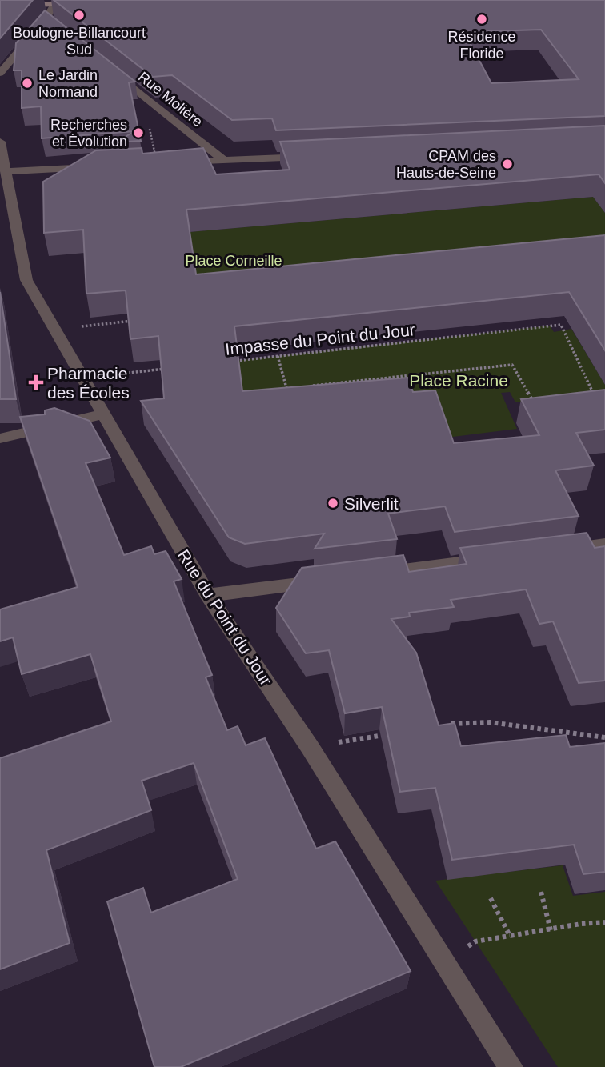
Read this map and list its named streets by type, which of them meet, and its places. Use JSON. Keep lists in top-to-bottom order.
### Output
{
  "streets": {
    "street": ["Rue Molière", "Rue du Point du Jour"],
    "path": ["Impasse du Point du Jour"]
  },
  "parks": ["Place Corneille", "Place Racine"],
  "places": {
    "other": [
      "Boulogne-Billancourt Sud",
      "Résidence Floride",
      "Le Jardin Normand",
      "Recherches et Évolution",
      "CPAM des Hauts-de-Seine",
      "Silverlit"
    ],
    "health": ["Pharmacie des Écoles"]
  }
}
